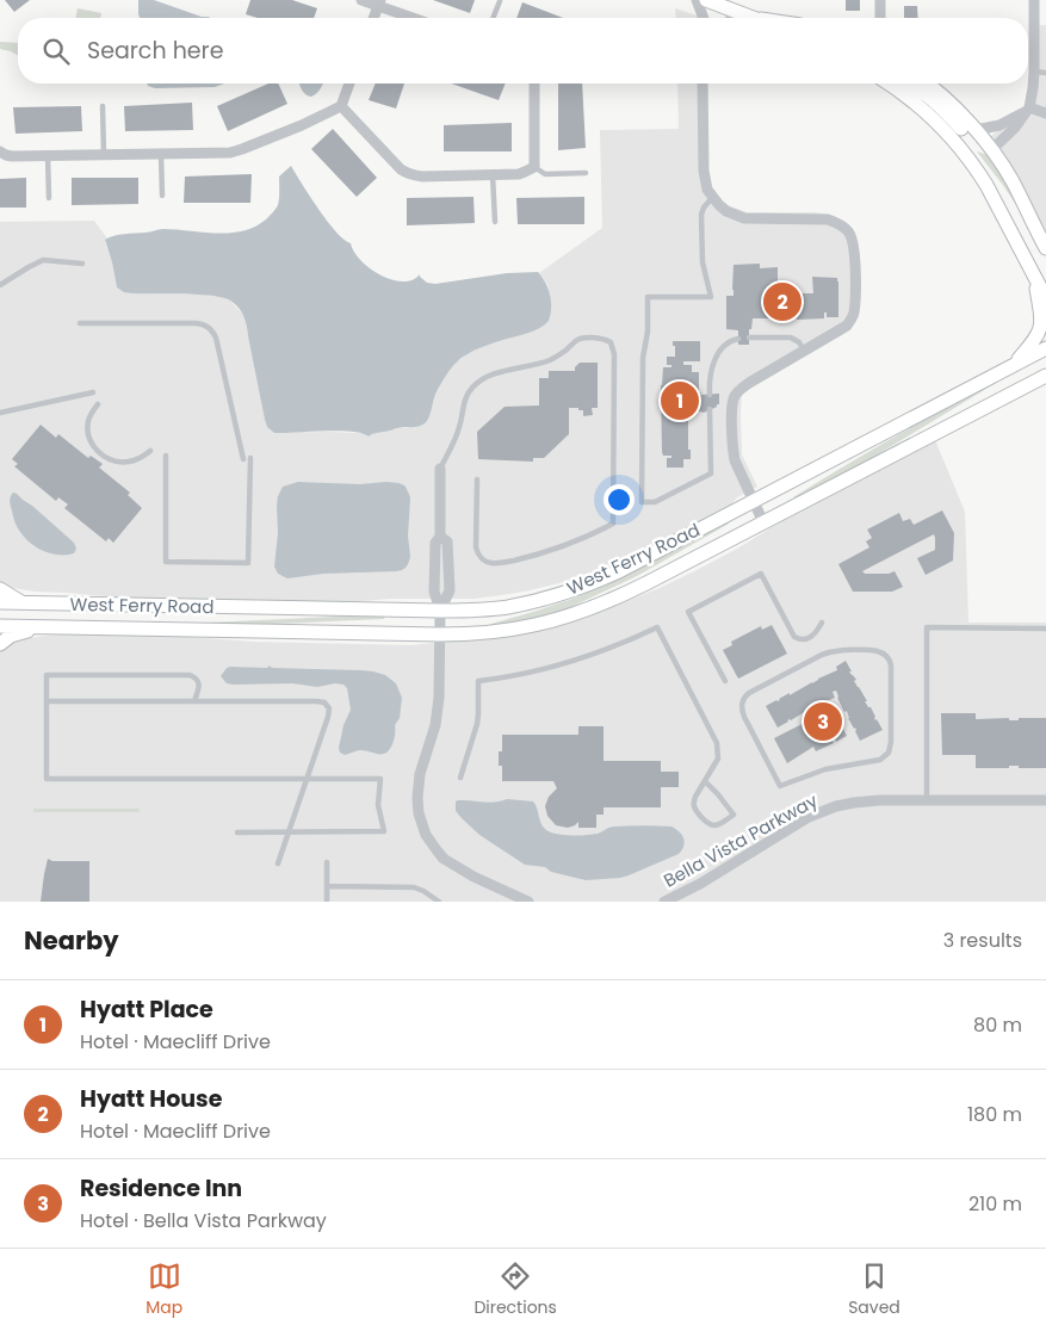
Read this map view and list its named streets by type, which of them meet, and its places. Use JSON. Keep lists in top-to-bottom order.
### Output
{
  "streets": {
    "main road": ["West Ferry Road"],
    "street": ["Bella Vista Parkway"]
  },
  "page": {
    "search": "Search here",
    "pins": ["2", "1", "3"],
    "heading": ["Nearby", "3 results"],
    "list": [
      {
        "mark": "1",
        "name": "Hyatt Place",
        "note": "Hotel · Maecliff Drive",
        "value": "80 m"
      },
      {
        "mark": "2",
        "name": "Hyatt House",
        "note": "Hotel · Maecliff Drive",
        "value": "180 m"
      },
      {
        "mark": "3",
        "name": "Residence Inn",
        "note": "Hotel · Bella Vista Parkway",
        "value": "210 m"
      }
    ],
    "nav": ["Map", "Directions", "Saved"]
  }
}
